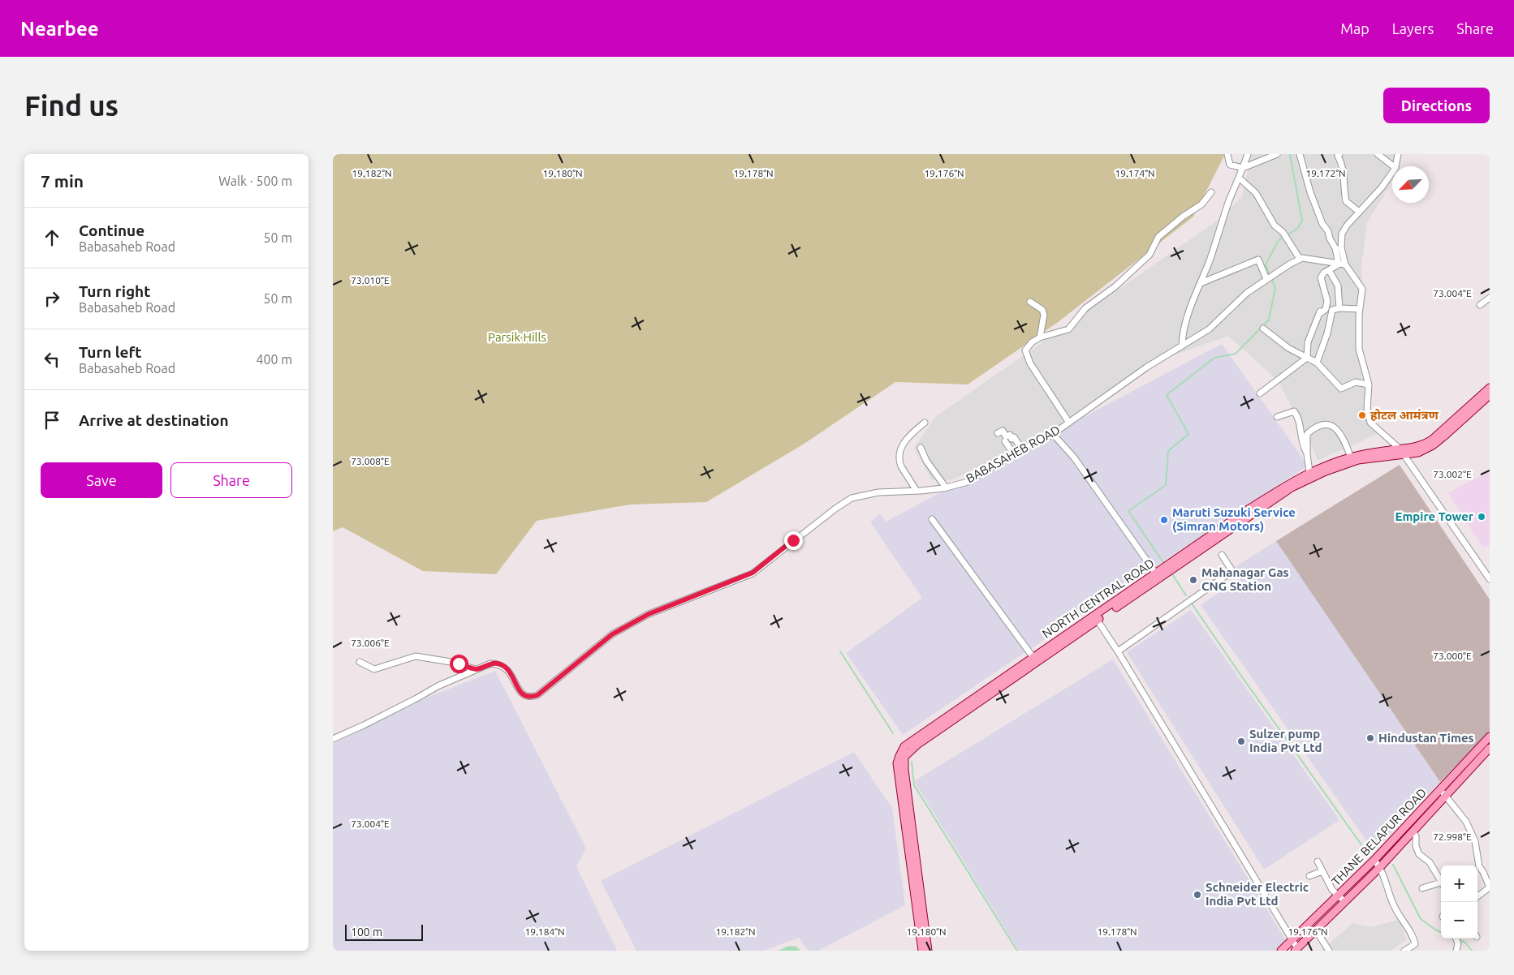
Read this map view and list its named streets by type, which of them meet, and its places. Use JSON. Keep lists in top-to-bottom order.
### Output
{
  "streets": {
    "main road": ["NORTH CENTRAL ROAD", "THANE BELAPUR ROAD"],
    "street": ["BABASAHEB ROAD"]
  },
  "parks": ["Parsik Hills"],
  "places": [
    "होटल आमंत्रण",
    "Empire Tower",
    "Maruti Suzuki Service (Simran Motors)",
    "Mahanagar Gas CNG Station",
    "Hindustan Times",
    "Sulzer pump India Pvt Ltd",
    "Schneider Electric India Pvt Ltd"
  ],
  "scale_bar": "100 m",
  "north": "bottom left",
  "page": {
    "header": "Nearbee",
    "nav": ["Map", "Layers", "Share"],
    "buttons": [
      "Directions",
      ["Save", "Share"]
    ],
    "title": "Find us",
    "heading": ["7 min", "Walk · 500 m"],
    "list": [
      ["Continue", "Babasaheb Road", "50 m"],
      ["Turn right", "Babasaheb Road", "50 m"],
      ["Turn left", "Babasaheb Road", "400 m"],
      "Arrive at destination"
    ],
    "map_buttons": ["+", "−"],
    "scale": "100 m"
  },
  "coordinates": [
    "19.172°N",
    "19.182°N",
    "19.180°N",
    "19.178°N",
    "19.176°N",
    "19.174°N",
    "73.010°E",
    "73.004°E",
    "73.008°E",
    "73.002°E",
    "73.006°E",
    "73.000°E",
    "72.998°E",
    "19.184°N"
  ]
}
